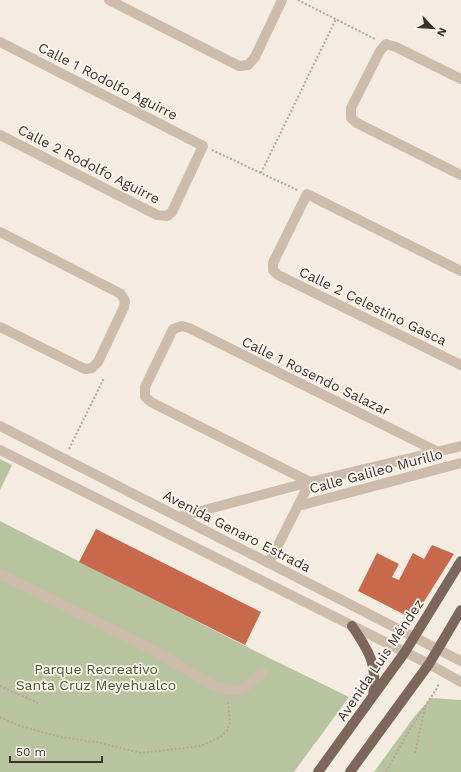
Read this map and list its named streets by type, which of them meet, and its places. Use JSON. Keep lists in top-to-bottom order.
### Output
{
  "streets": {
    "main road": ["Avenida Luis Méndez"],
    "street": [
      "Calle 1 Rodolfo Aguirre",
      "Calle 2 Rodolfo Aguirre",
      "Calle 2 Celestino Gasca",
      "Calle 1 Rosendo Salazar",
      "Calle Galileo Murillo",
      "Avenida Genaro Estrada"
    ]
  },
  "crossings": [
    ["Calle 1 Rodolfo Aguirre", "Calle 2 Rodolfo Aguirre"],
    ["Calle 1 Rosendo Salazar", "Calle Galileo Murillo"],
    ["Calle Galileo Murillo", "Avenida Genaro Estrada"],
    ["Avenida Genaro Estrada", "Avenida Luis Méndez"]
  ],
  "parks": ["Parque Recreativo Santa Cruz Meyehualco"],
  "scale_bar": "50 m",
  "north": "bottom right"
}
